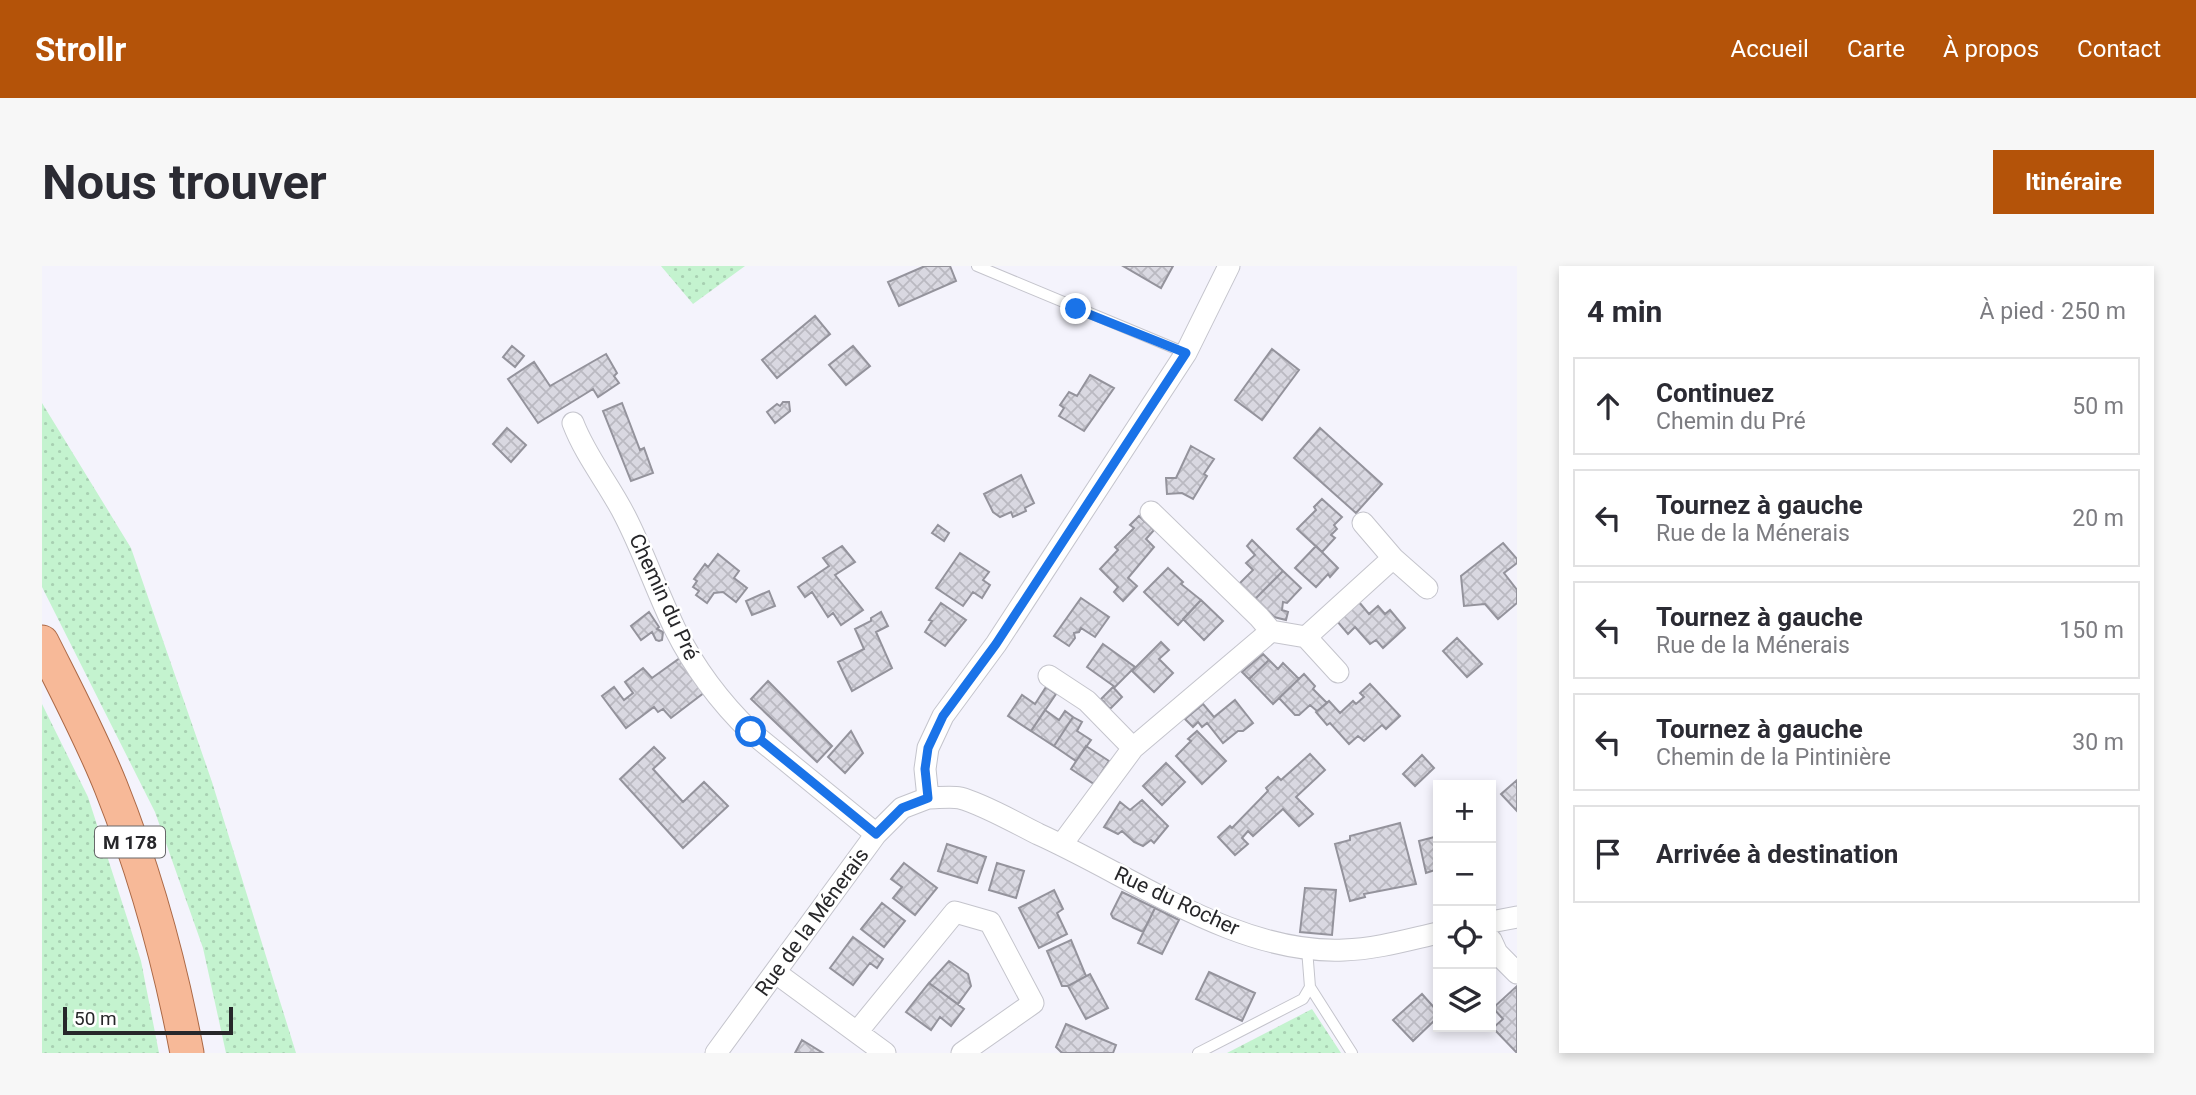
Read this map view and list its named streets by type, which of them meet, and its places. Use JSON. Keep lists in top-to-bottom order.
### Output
{
  "streets": {
    "main road": ["M 178"],
    "street": ["Chemin du Pré", "Rue du Rocher", "Rue de la Ménerais"]
  },
  "crossings": [
    ["Chemin du Pré", "Rue de la Ménerais"],
    ["Rue du Rocher", "Rue de la Ménerais"]
  ],
  "scale_bar": "50 m",
  "page": {
    "header": "Strollr",
    "nav": [
      "Accueil",
      "Carte",
      "À propos",
      "Contact"
    ],
    "buttons": "Itinéraire",
    "title": "Nous trouver",
    "heading": ["4 min", "À pied · 250 m"],
    "list": [
      ["Continuez", "Chemin du Pré", "50 m"],
      ["Tournez à gauche", "Rue de la Ménerais", "20 m"],
      ["Tournez à gauche", "Rue de la Ménerais", "150 m"],
      ["Tournez à gauche", "Chemin de la Pintinière", "30 m"],
      "Arrivée à destination"
    ],
    "map_buttons": ["+", "−"],
    "scale": "50 m"
  }
}
